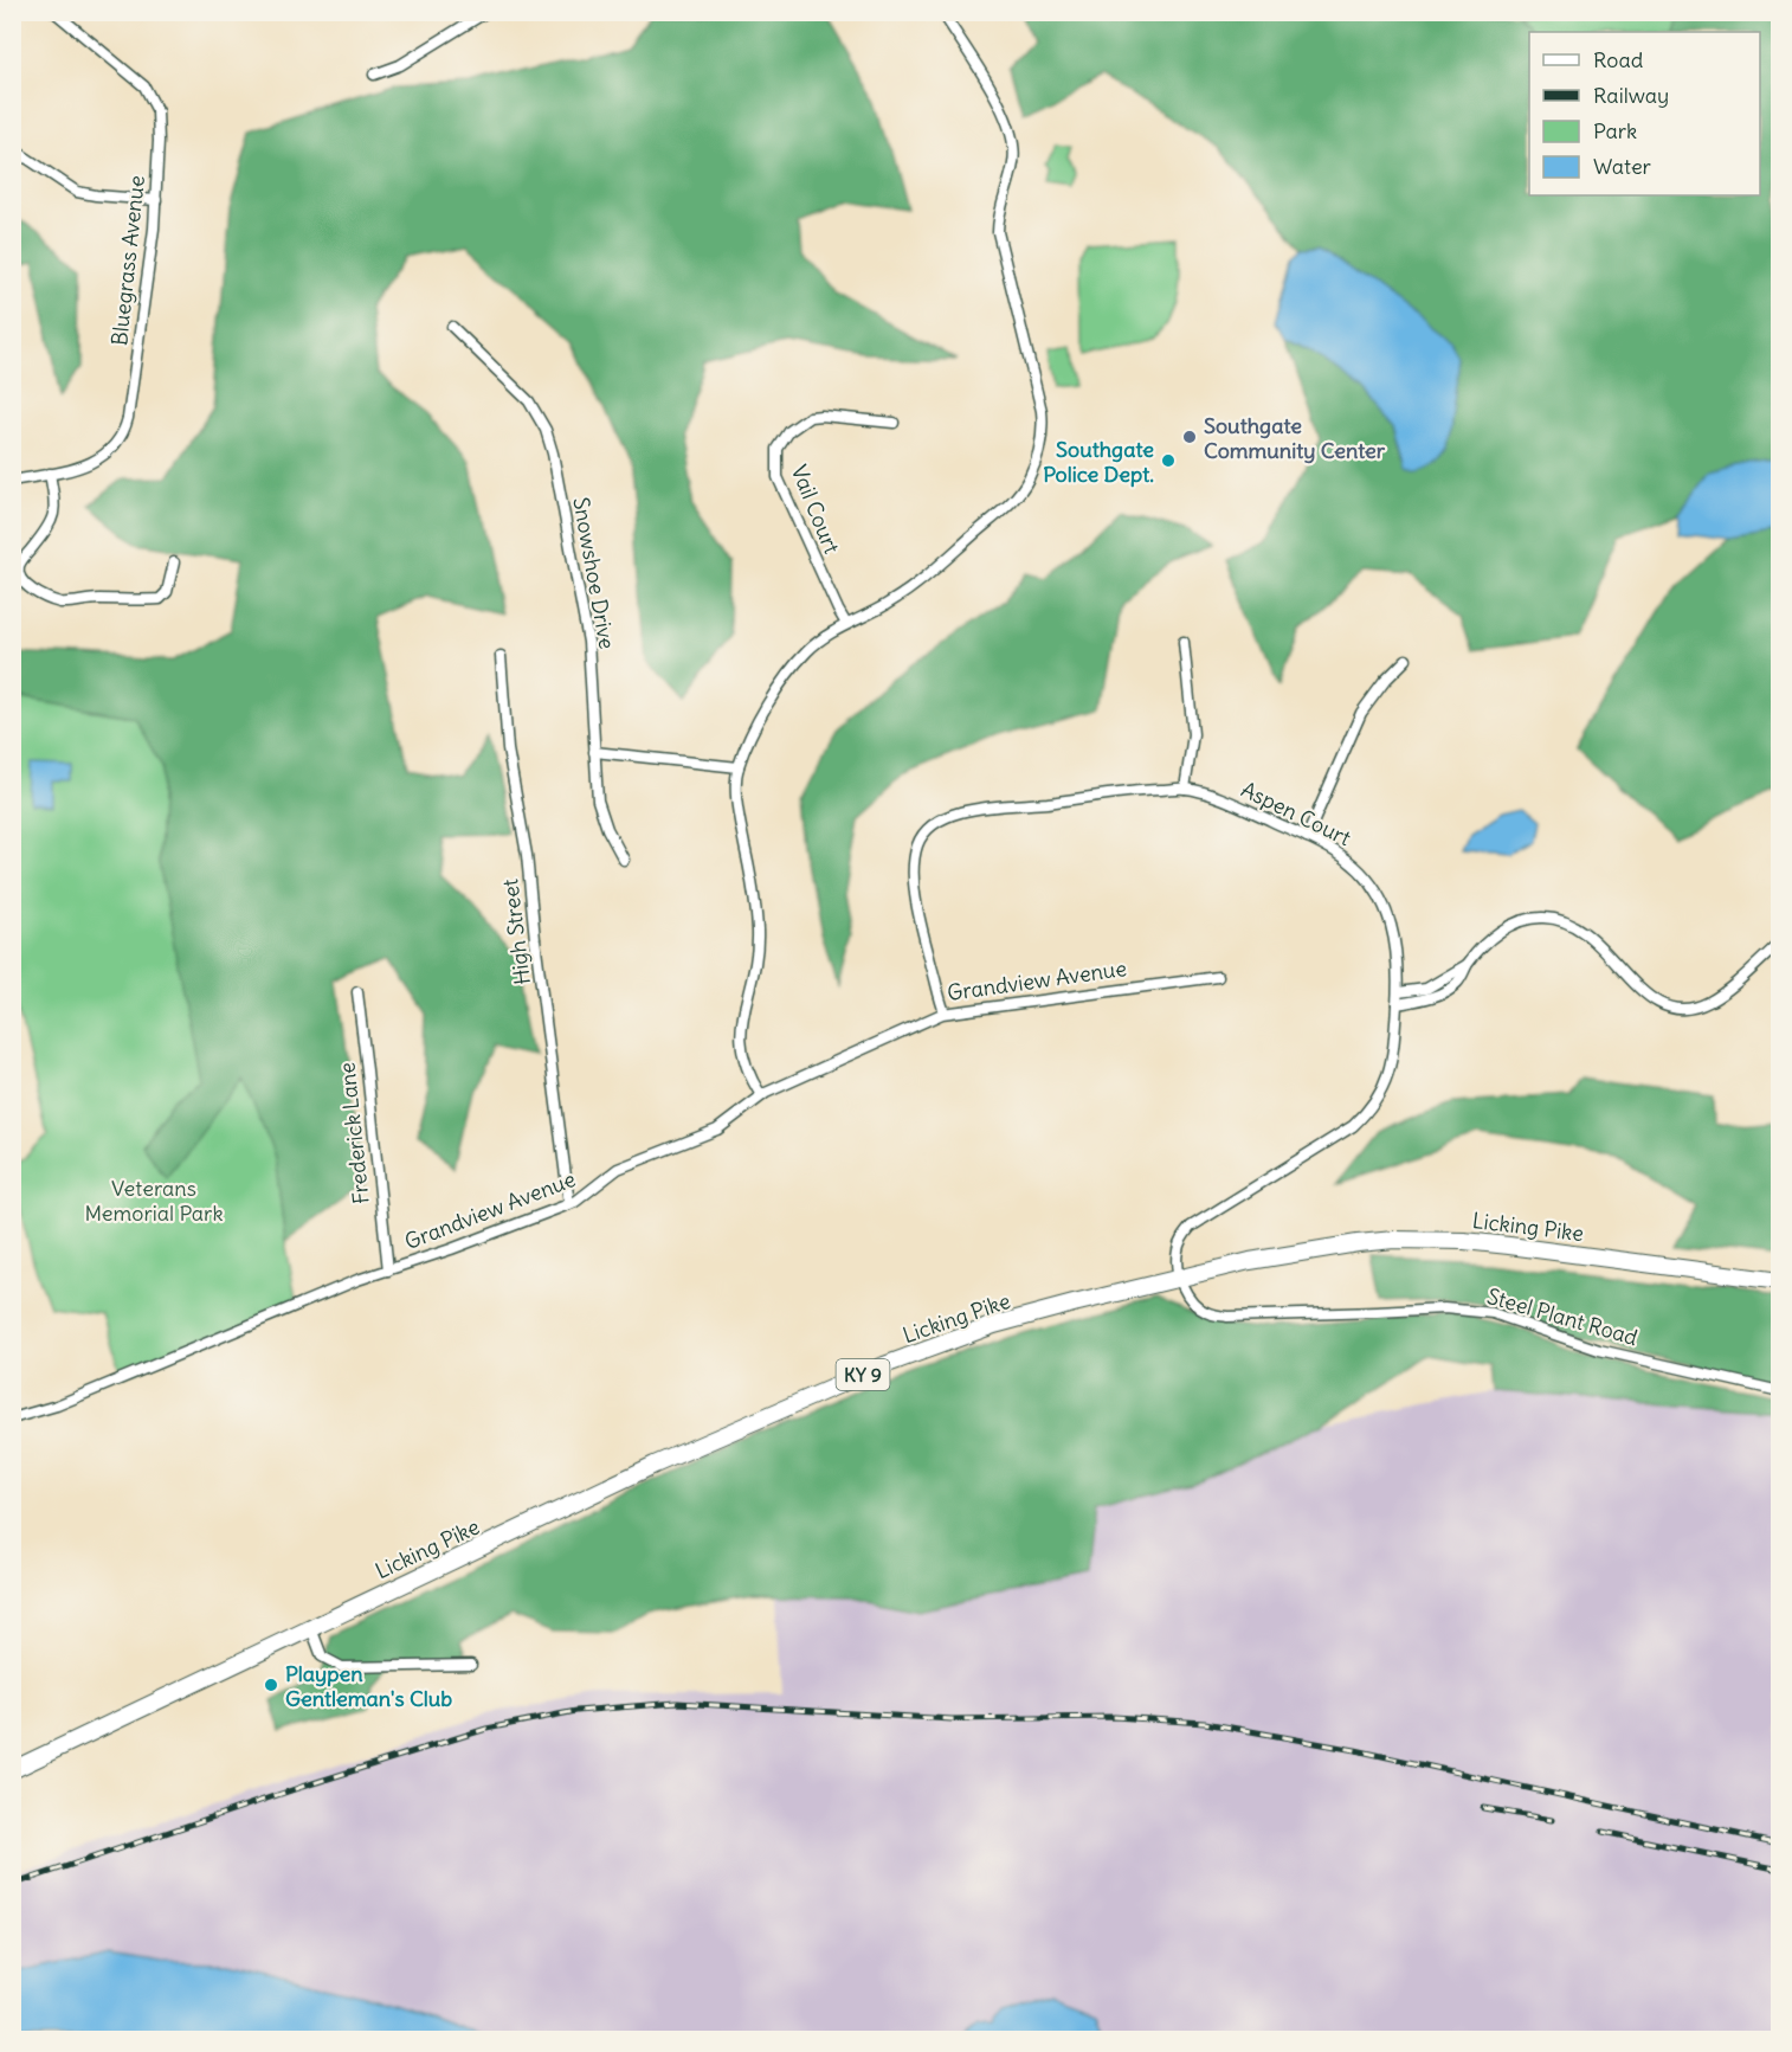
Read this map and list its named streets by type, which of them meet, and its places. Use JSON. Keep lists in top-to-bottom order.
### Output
{
  "streets": {
    "main road": ["Licking Pike", "KY 9"],
    "street": [
      "Bluegrass Avenue",
      "Vail Court",
      "Snowshoe Drive",
      "Aspen Court",
      "High Street",
      "Grandview Avenue",
      "Frederick Lane",
      "Steel Plant Road"
    ]
  },
  "crossings": [
    ["Aspen Court", "Grandview Avenue"],
    ["Aspen Court", "Licking Pike"],
    ["Aspen Court", "Steel Plant Road"],
    ["High Street", "Grandview Avenue"],
    ["Grandview Avenue", "Frederick Lane"],
    ["Licking Pike", "Steel Plant Road"]
  ],
  "parks": ["Veterans Memorial Park"],
  "places": ["Southgate Community Center", "Southgate Police Dept.", "Playpen Gentleman's Club"],
  "legend": [
    "Road",
    "Railway",
    "Park",
    "Water"
  ]
}
